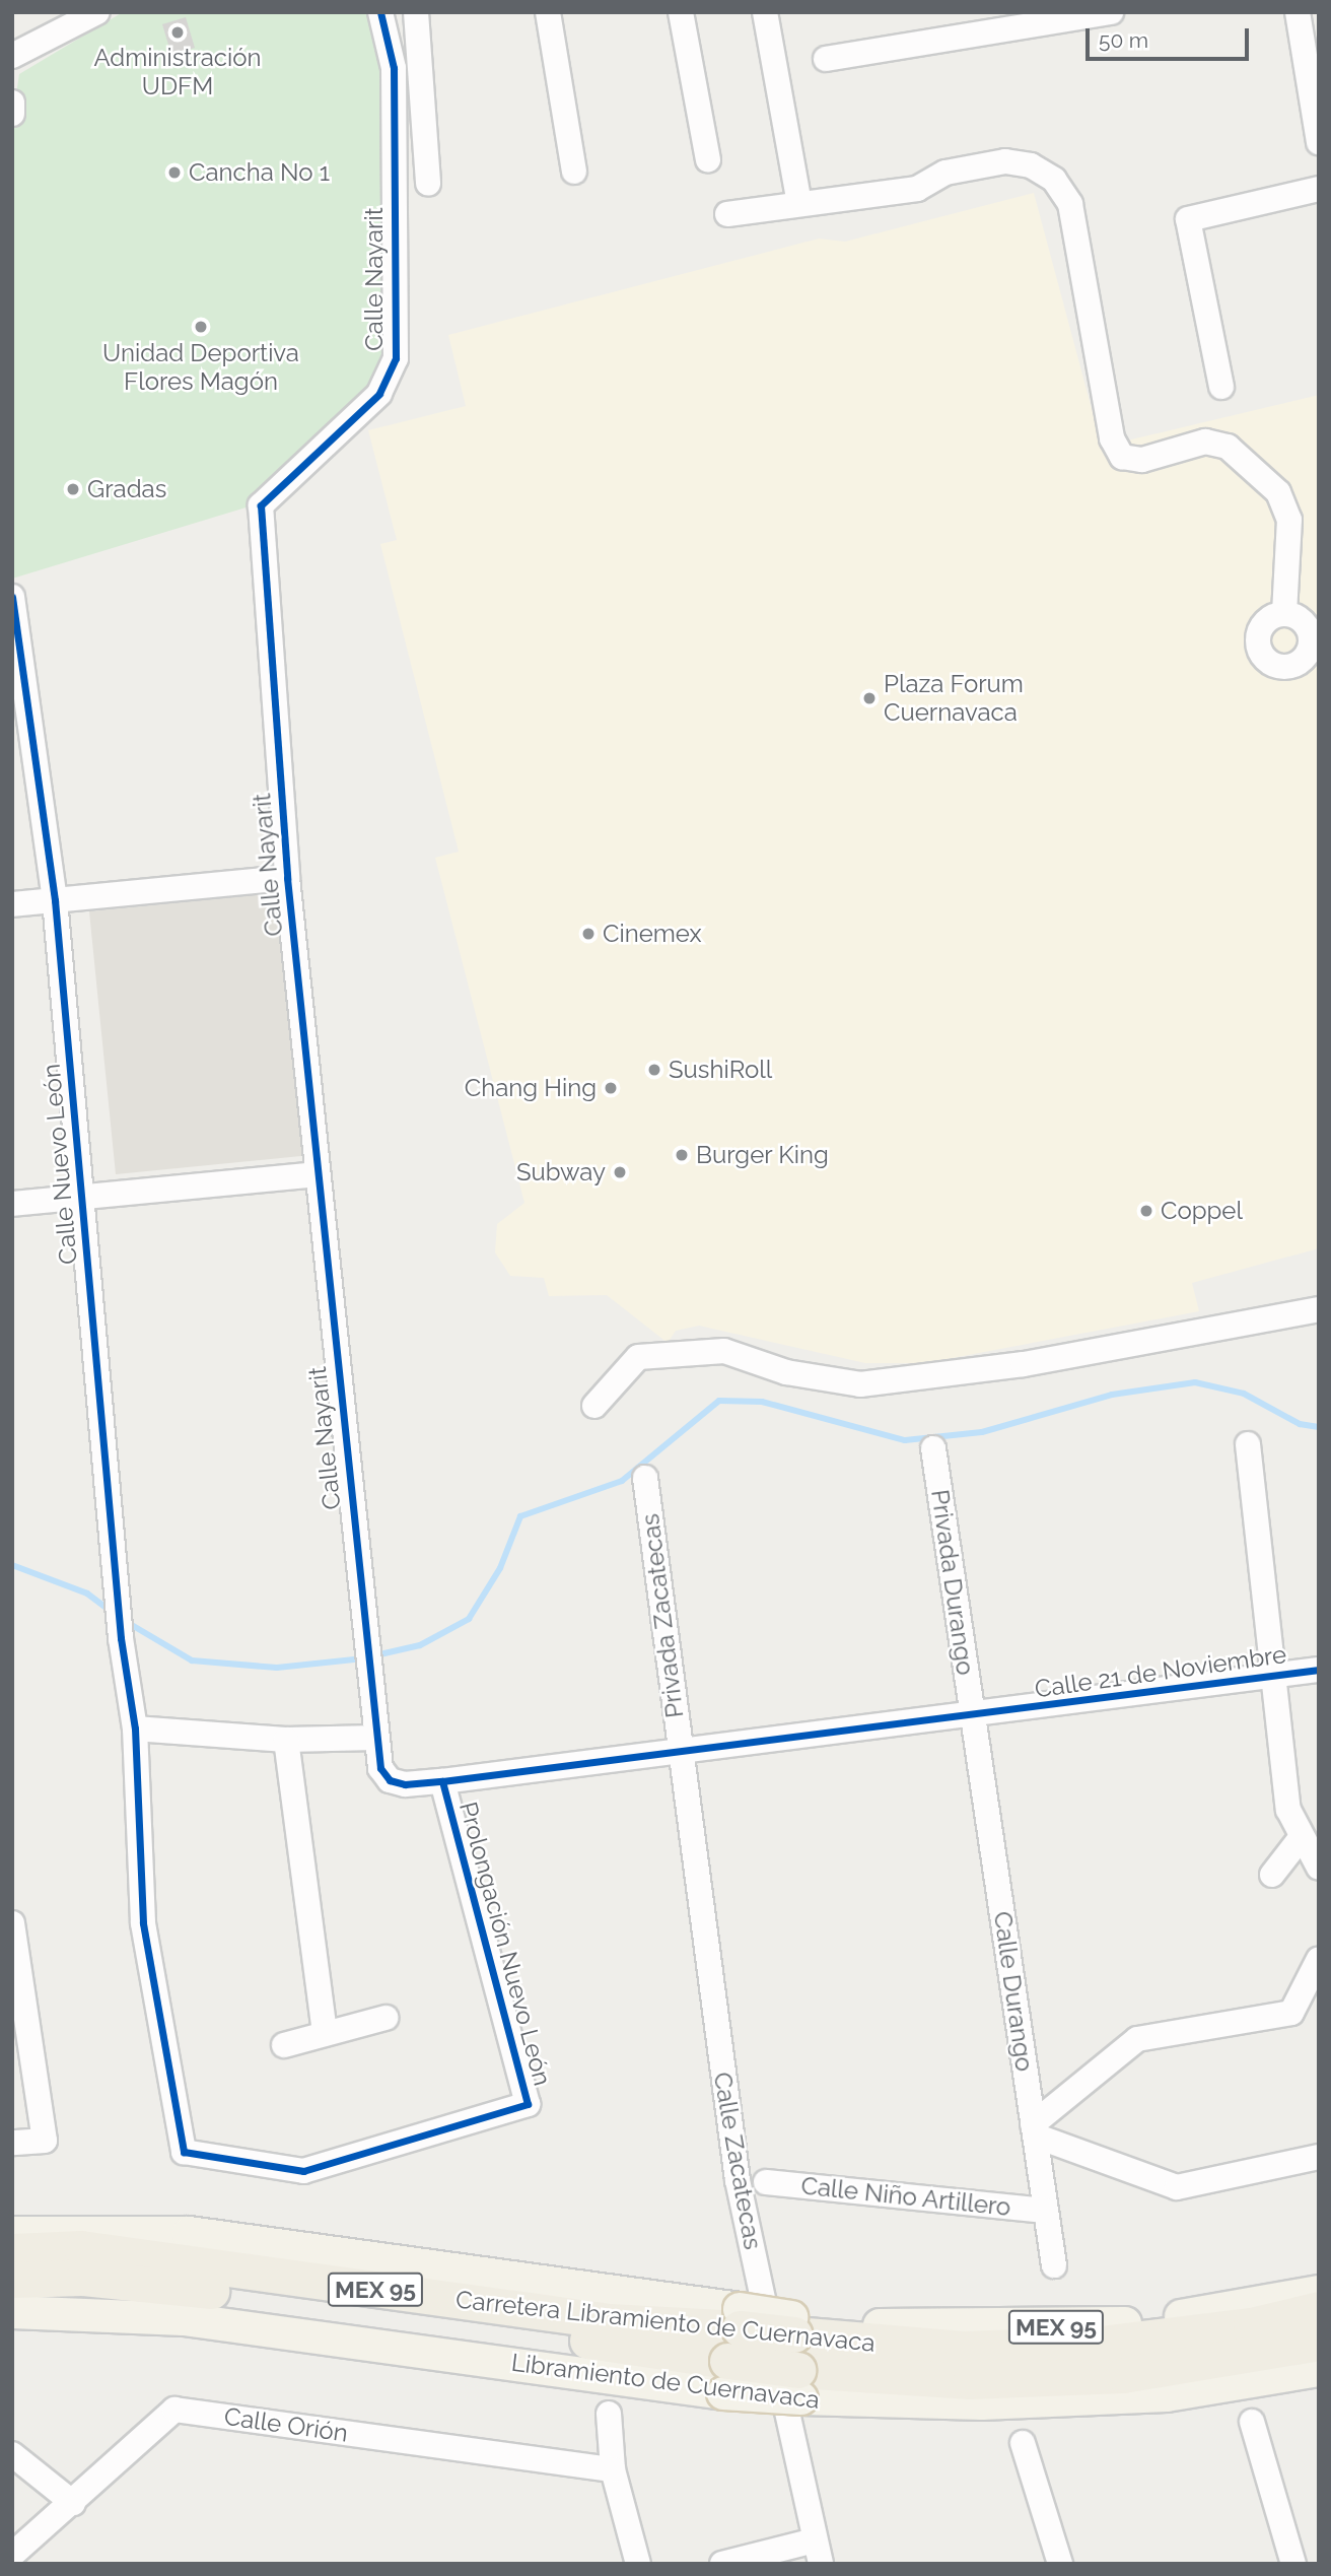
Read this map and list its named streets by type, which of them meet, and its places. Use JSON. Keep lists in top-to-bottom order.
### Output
{
  "streets": {
    "highway": ["MEX 95", "Carretera Libramiento de Cuernavaca"],
    "main road": ["Libramiento de Cuernavaca"],
    "street": [
      "Calle Nayarit",
      "Calle Nuevo León",
      "Privada Durango",
      "Privada Zacatecas",
      "Calle 21 de Noviembre",
      "Prolongación Nuevo León",
      "Calle Durango",
      "Calle Zacatecas",
      "Calle Niño Artillero",
      "Calle Orión"
    ]
  },
  "crossings": [
    ["Calle Nayarit", "Calle 21 de Noviembre"],
    ["Calle Nuevo León", "Prolongación Nuevo León"],
    ["Privada Durango", "Calle 21 de Noviembre"],
    ["Privada Durango", "Calle Durango"],
    ["Privada Zacatecas", "Calle 21 de Noviembre"],
    ["Privada Zacatecas", "Calle Zacatecas"],
    ["Calle 21 de Noviembre", "Prolongación Nuevo León"],
    ["Calle 21 de Noviembre", "Calle Durango"],
    ["Calle 21 de Noviembre", "Calle Zacatecas"],
    ["Calle Durango", "Calle Niño Artillero"],
    ["MEX 95", "Carretera Libramiento de Cuernavaca"],
    ["Carretera Libramiento de Cuernavaca", "Libramiento de Cuernavaca"]
  ],
  "places": [
    "Administración UDFM",
    "Cancha No 1",
    "Unidad Deportiva Flores Magón",
    "Gradas",
    "Plaza Forum Cuernavaca",
    "Cinemex",
    "SushiRoll",
    "Chang Hing",
    "Burger King",
    "Subway",
    "Coppel"
  ],
  "scale_bar": "50 m"
}
